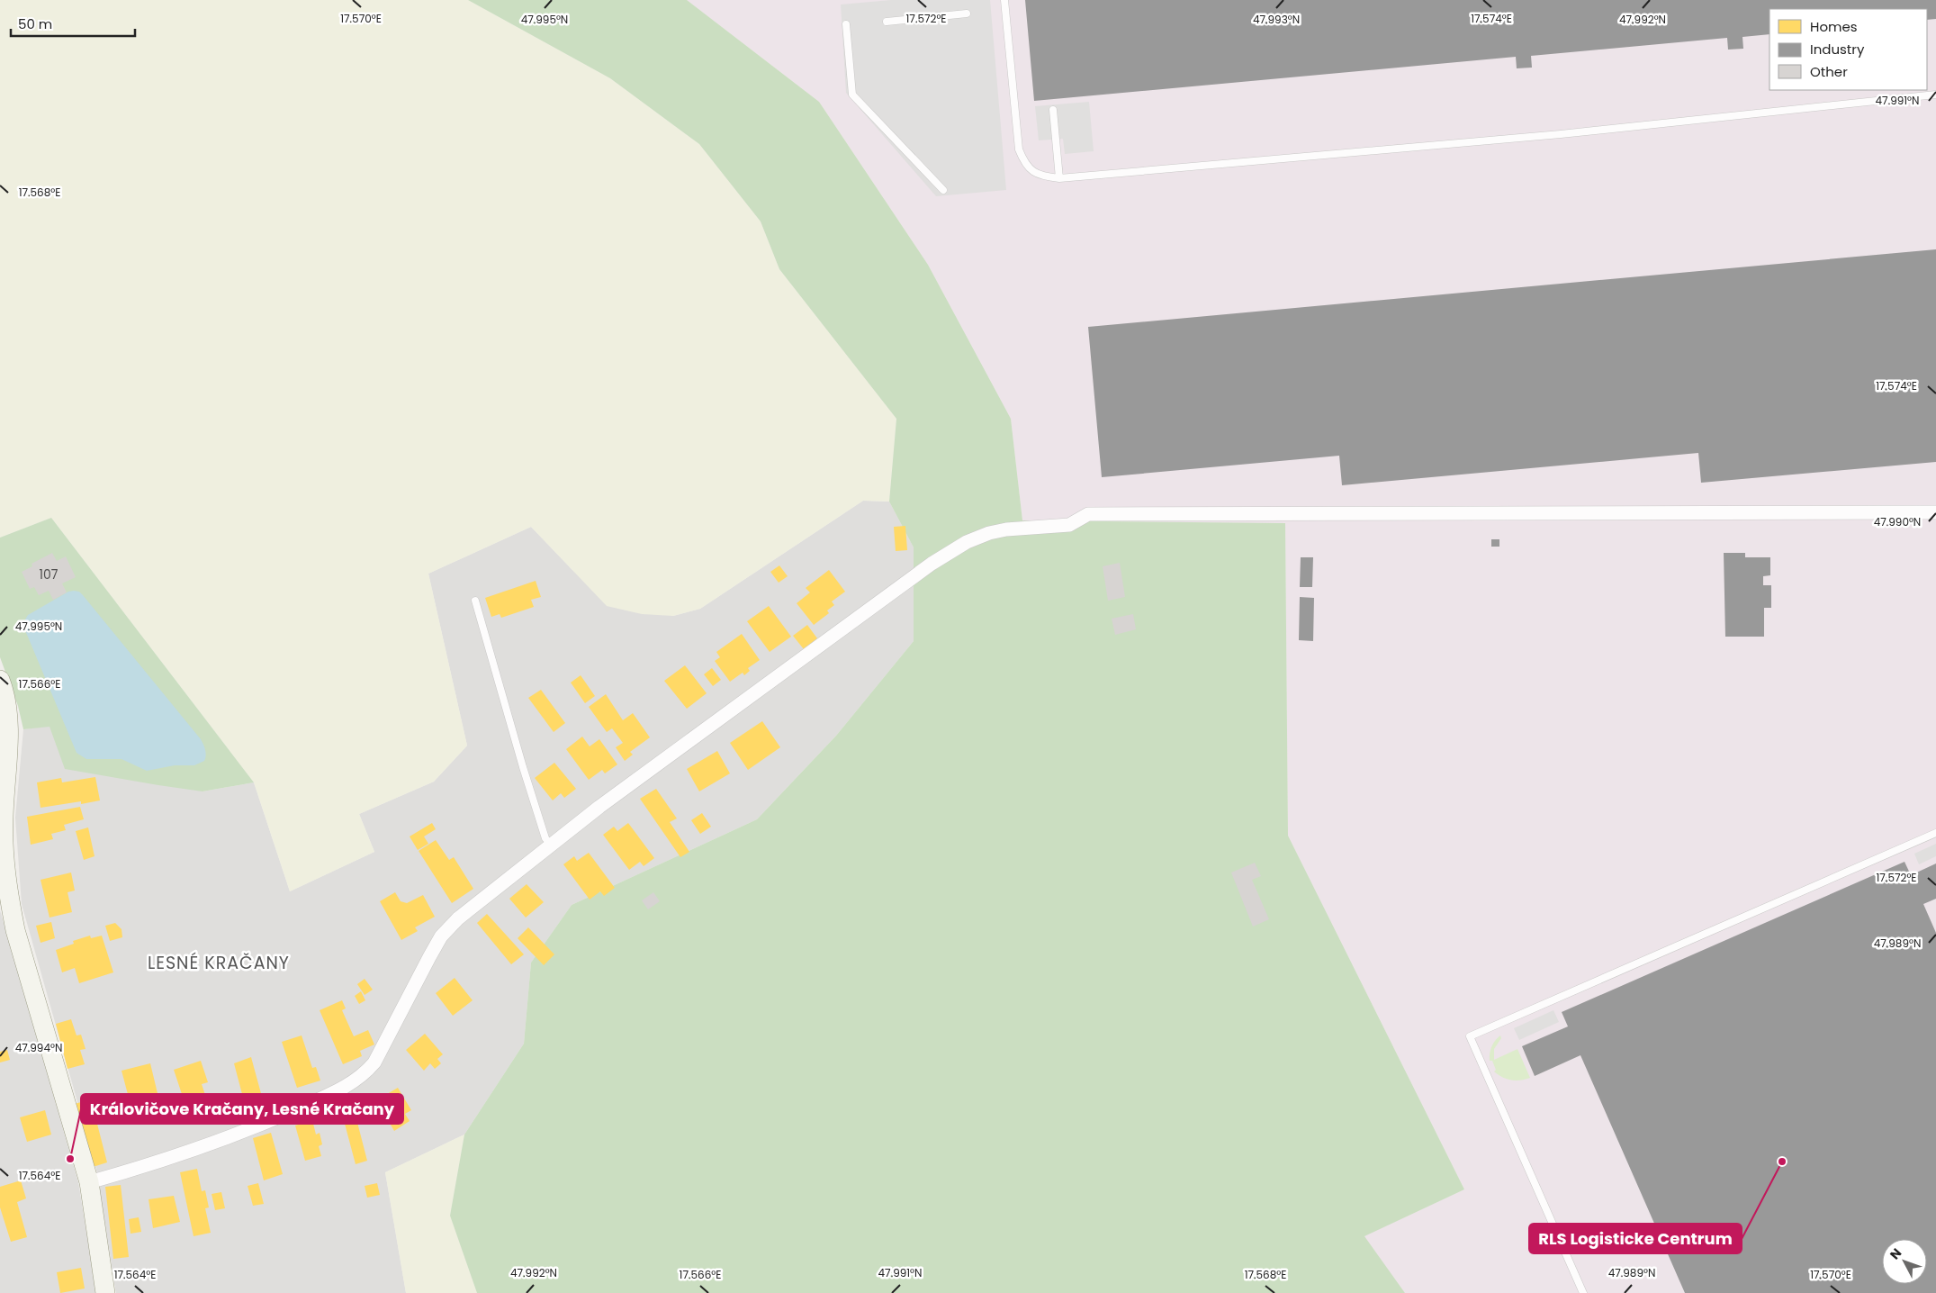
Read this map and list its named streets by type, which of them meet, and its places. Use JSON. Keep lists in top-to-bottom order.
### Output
{
  "districts": ["LESNÉ KRAČANY"],
  "places": ["Královičove Kračany, Lesné Kračany", "RLS Logisticke Centrum"],
  "house_numbers": ["107"],
  "legend": ["Homes", "Industry", "Other"],
  "scale_bar": "50 m",
  "north": "top left",
  "coordinates": [
    "17.570°E",
    "17.572°E",
    "17.574°E",
    "47.995°N",
    "47.993°N",
    "47.992°N",
    "47.991°N",
    "17.568°E",
    "47.990°N",
    "17.566°E",
    "47.989°N",
    "47.994°N",
    "17.564°E"
  ]
}
